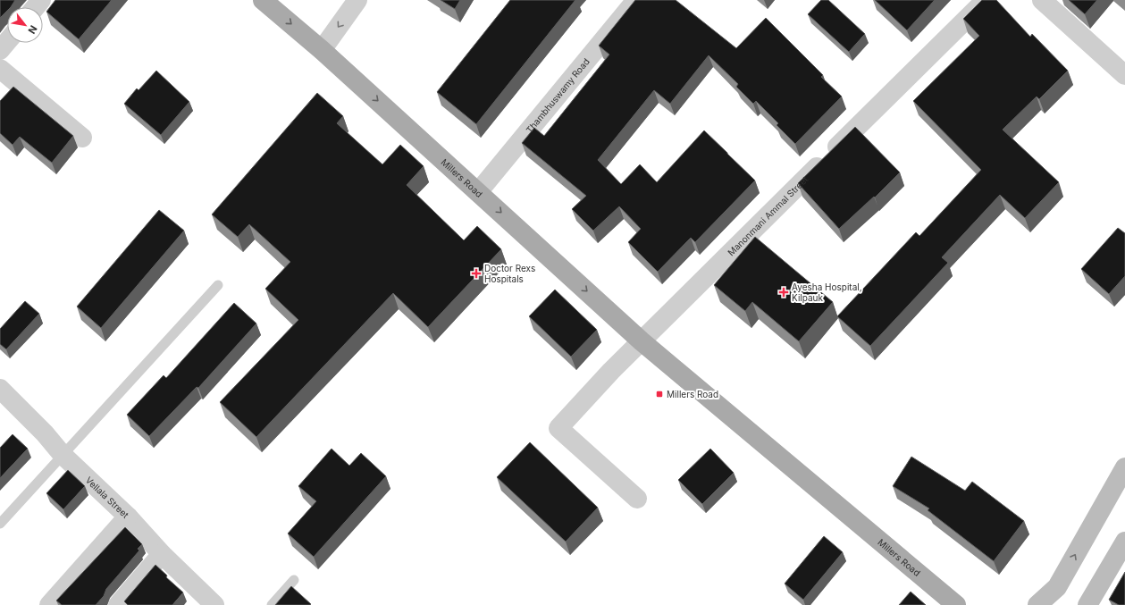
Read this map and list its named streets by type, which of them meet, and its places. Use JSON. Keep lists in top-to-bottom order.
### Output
{
  "streets": {
    "main road": ["Millers Road"],
    "street": ["Thambhuswamy Road", "Manonmani Ammal Street", "Vellala Street"]
  },
  "crossings": [
    ["Thambhuswamy Road", "Millers Road"],
    ["Millers Road", "Manonmani Ammal Street"]
  ],
  "one_way": ["Millers Road"],
  "places": {
    "health": ["Doctor Rexs Hospitals", "Ayesha Hospital, Kilpauk"],
    "transit": ["Millers Road"]
  },
  "north": "bottom right"
}
